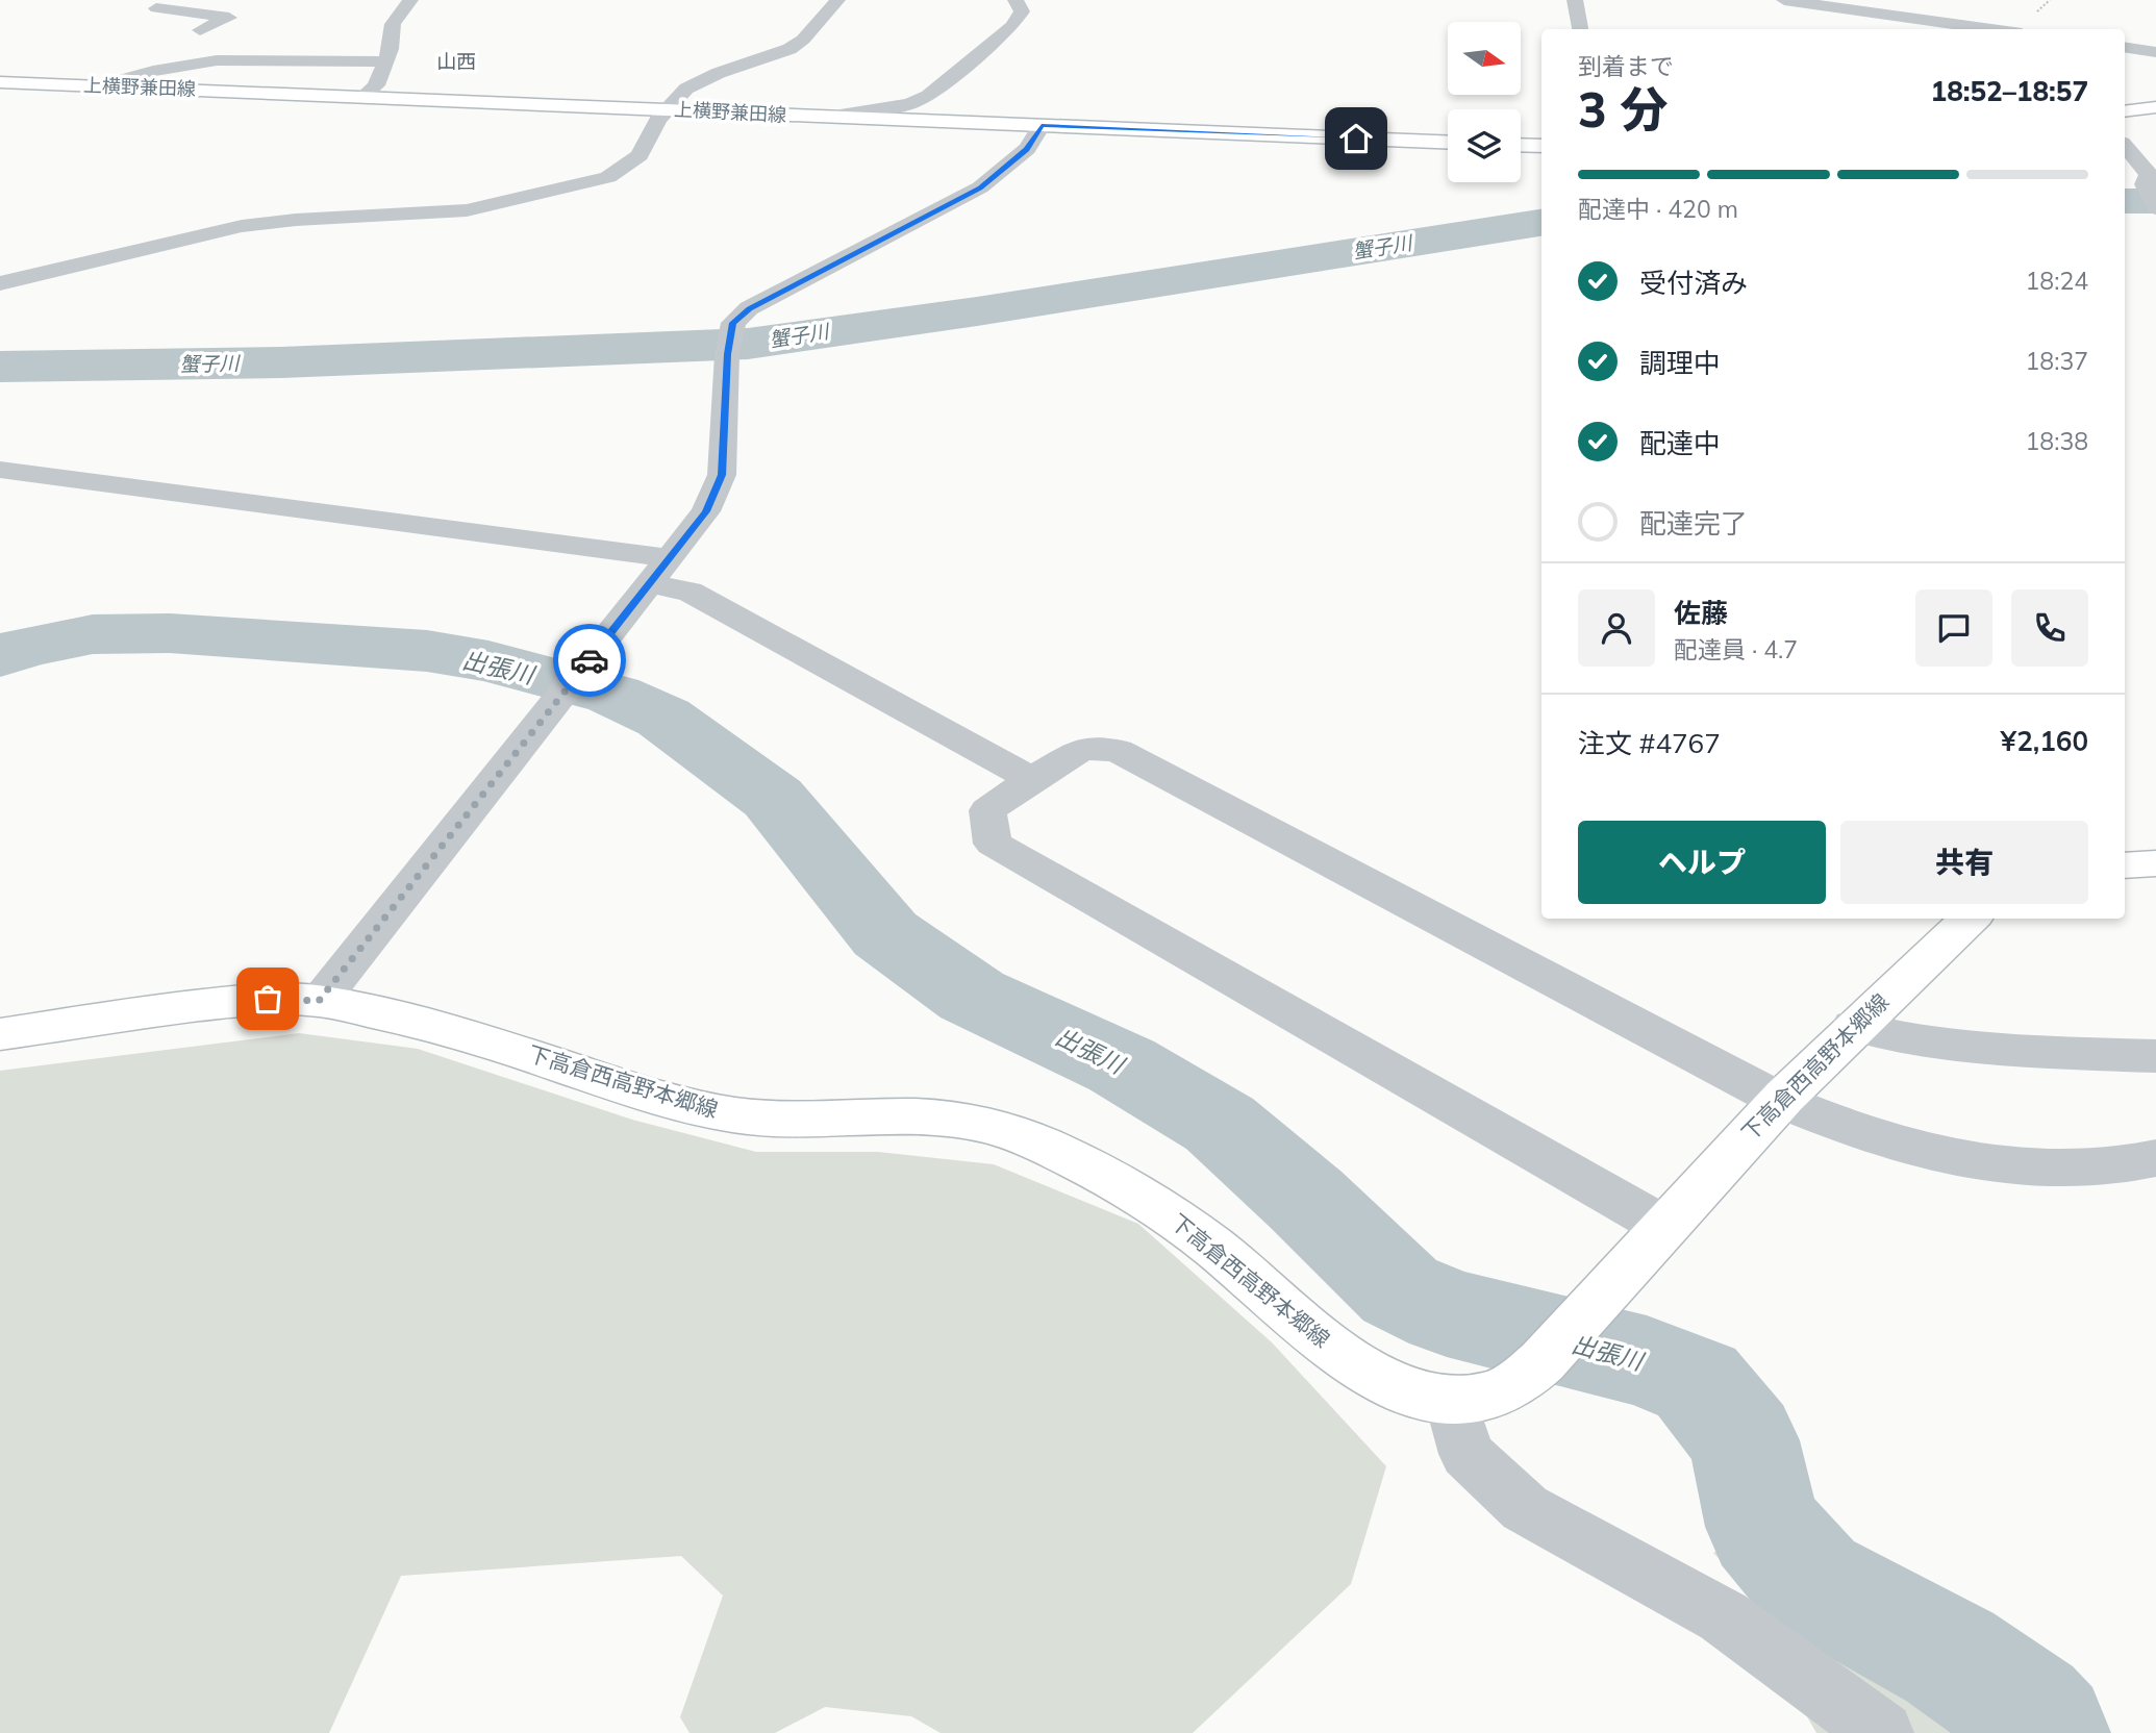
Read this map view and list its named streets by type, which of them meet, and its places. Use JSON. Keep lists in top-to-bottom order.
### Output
{
  "streets": {
    "main road": ["上横野兼田線", "下高倉西高野本郷線"]
  },
  "districts": ["山西"],
  "water": ["蟹子川", "出張川"],
  "north": "right",
  "page": {
    "heading": ["3 分", "到着まで", "18:52–18:57"],
    "panel": [
      "佐藤",
      "配達員 · 4.7",
      "注文 #4767",
      "¥2,160"
    ],
    "bar": "配達中 · 420 m",
    "list": [
      ["受付済み", "18:24"],
      ["調理中", "18:37"],
      ["配達中", "18:38"],
      "配達完了"
    ],
    "buttons": ["ヘルプ", "共有"]
  }
}
